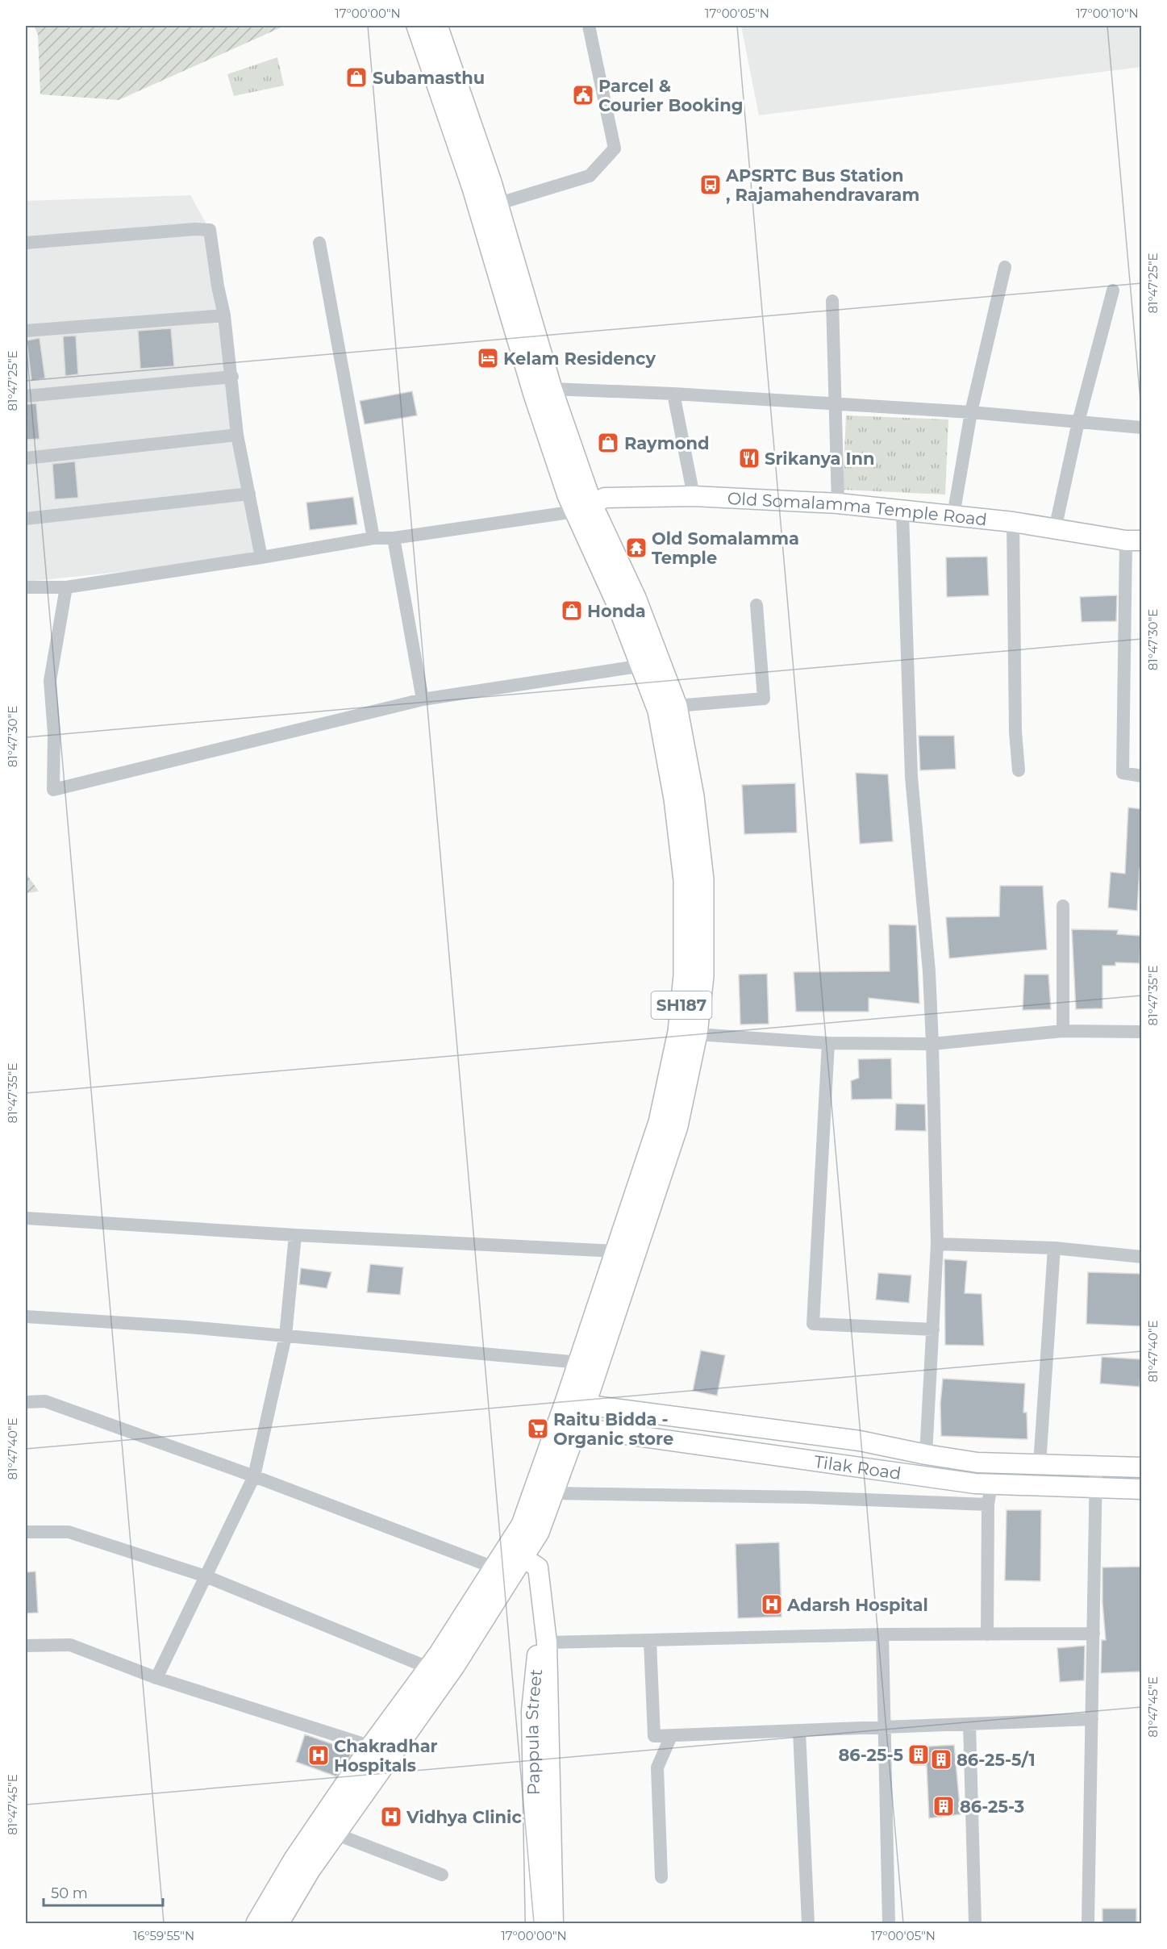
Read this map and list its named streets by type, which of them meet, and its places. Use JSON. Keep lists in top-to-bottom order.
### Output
{
  "streets": {
    "main road": ["SH187"],
    "street": ["Old Somalamma Temple Road", "Tilak Road", "Pappula Street"]
  },
  "crossings": [
    ["Old Somalamma Temple Road", "SH187"],
    ["SH187", "Tilak Road"],
    ["SH187", "Pappula Street"]
  ],
  "places": {
    "shop": ["Subamasthu", "Raymond", "Honda"],
    "public building": ["Parcel & Courier Booking"],
    "bus stop": ["APSRTC Bus Station , Rajamahendravaram"],
    "hotel": ["Kelam Residency"],
    "restaurant": ["Srikanya Inn"],
    "temple": ["Old Somalamma Temple"],
    "supermarket": ["Raitu Bidda - Organic store"],
    "hospital": ["Adarsh Hospital", "Chakradhar Hospitals", "Vidhya Clinic"],
    "building": ["86-25-5", "86-25-5/1", "86-25-3"]
  },
  "scale_bar": "50 m",
  "coordinates": [
    "17°00'00\"N",
    "17°00'05\"N",
    "17°00'10\"N",
    "81°47'25\"E",
    "81°47'30\"E",
    "81°47'35\"E",
    "81°47'40\"E",
    "81°47'45\"E",
    "16°59'55\"N"
  ]
}
